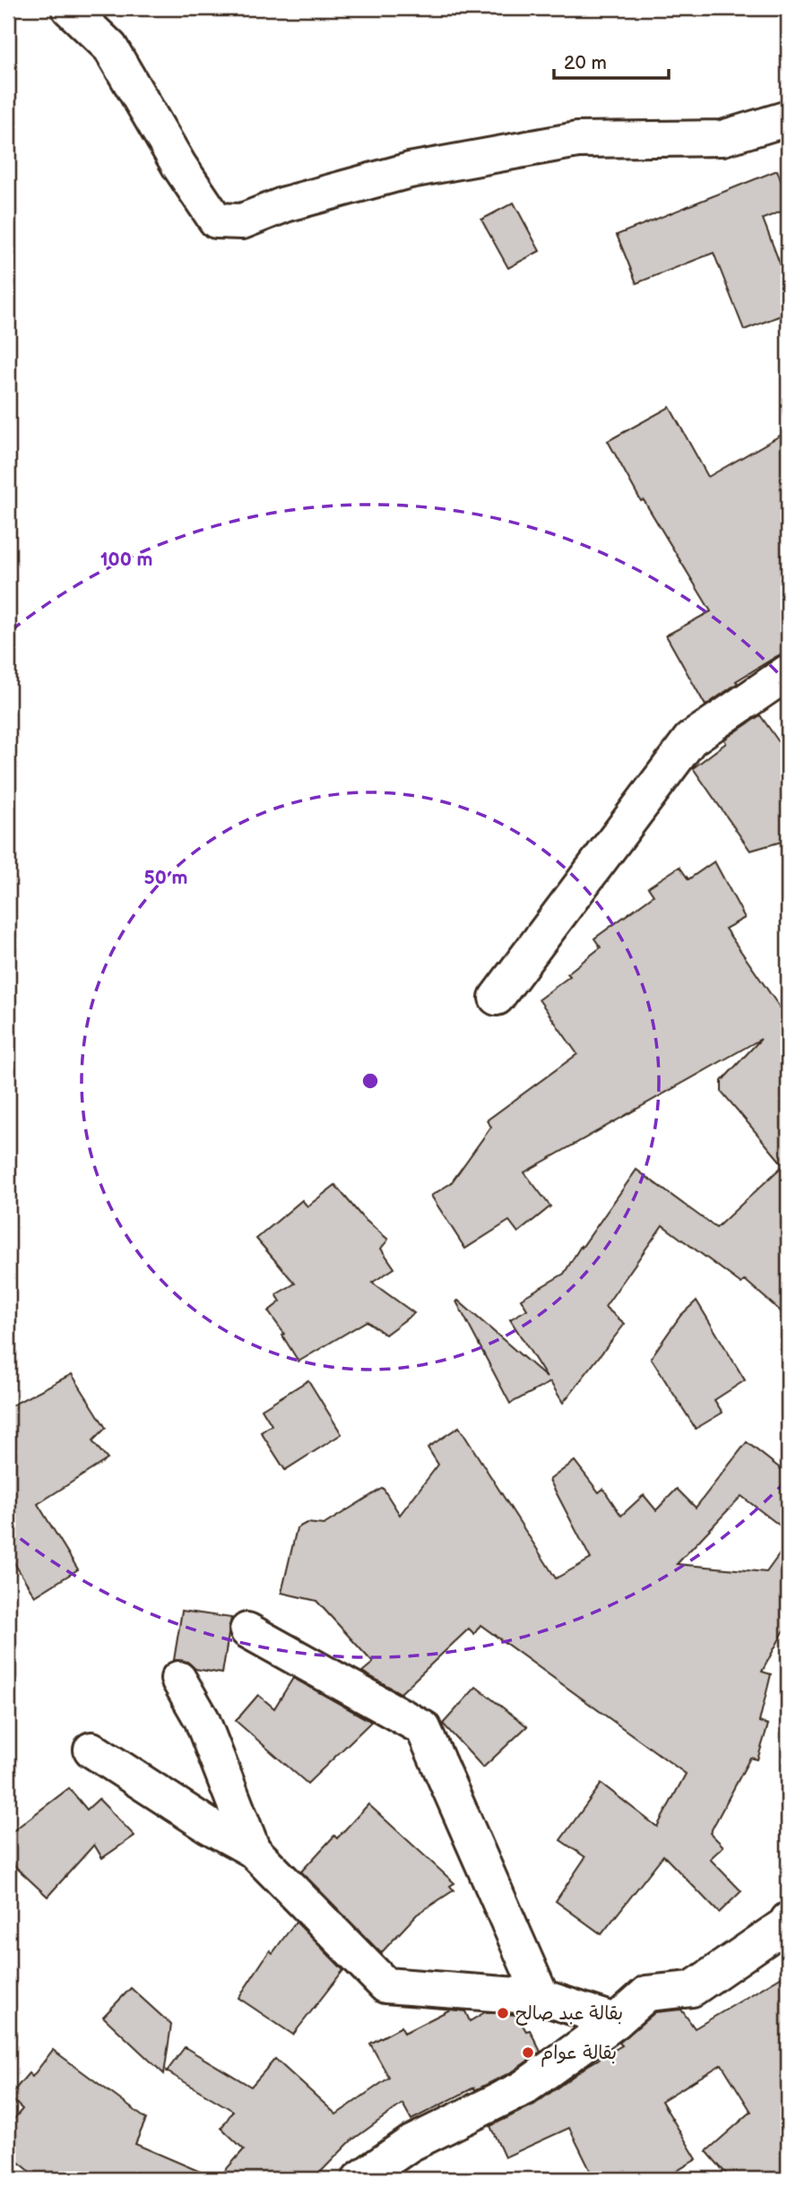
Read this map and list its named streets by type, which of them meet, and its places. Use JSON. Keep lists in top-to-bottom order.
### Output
{
  "places": ["بقالة عبد صالح", "بقالة عوام"],
  "scale_bar": "20 m",
  "rings": ["100 m", "50 m"]
}
